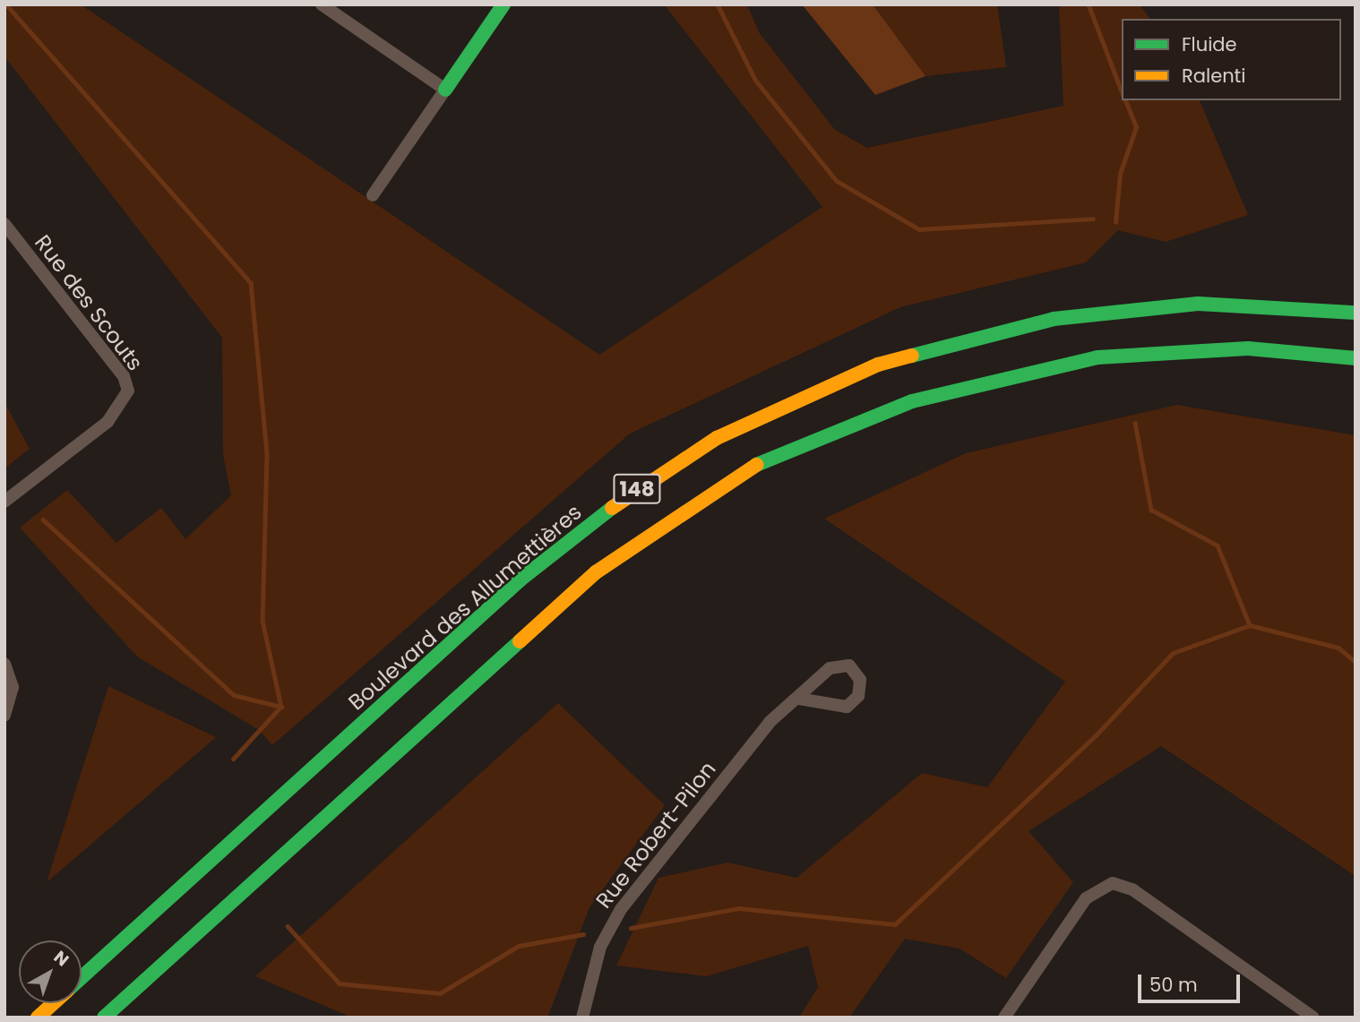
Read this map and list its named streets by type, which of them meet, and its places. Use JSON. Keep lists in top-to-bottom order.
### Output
{
  "streets": {
    "main road": ["148", "Boulevard des Allumettières"],
    "street": ["Rue des Scouts", "Rue Robert-Pilon"]
  },
  "legend": ["Fluide", "Ralenti"],
  "scale_bar": "50 m",
  "north": "top right"
}
